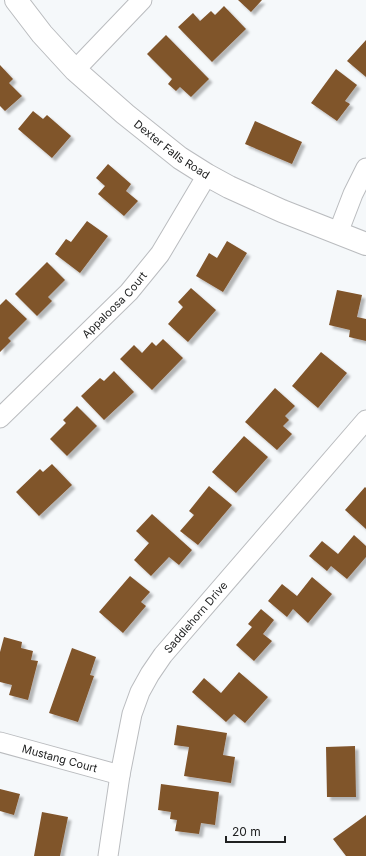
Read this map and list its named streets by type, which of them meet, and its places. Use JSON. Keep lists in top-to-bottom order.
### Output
{
  "streets": {
    "street": [
      "Dexter Falls Road",
      "Appaloosa Court",
      "Saddlehorn Drive",
      "Mustang Court"
    ]
  },
  "crossings": [
    ["Dexter Falls Road", "Appaloosa Court"],
    ["Saddlehorn Drive", "Mustang Court"]
  ],
  "scale_bar": "20 m"
}
